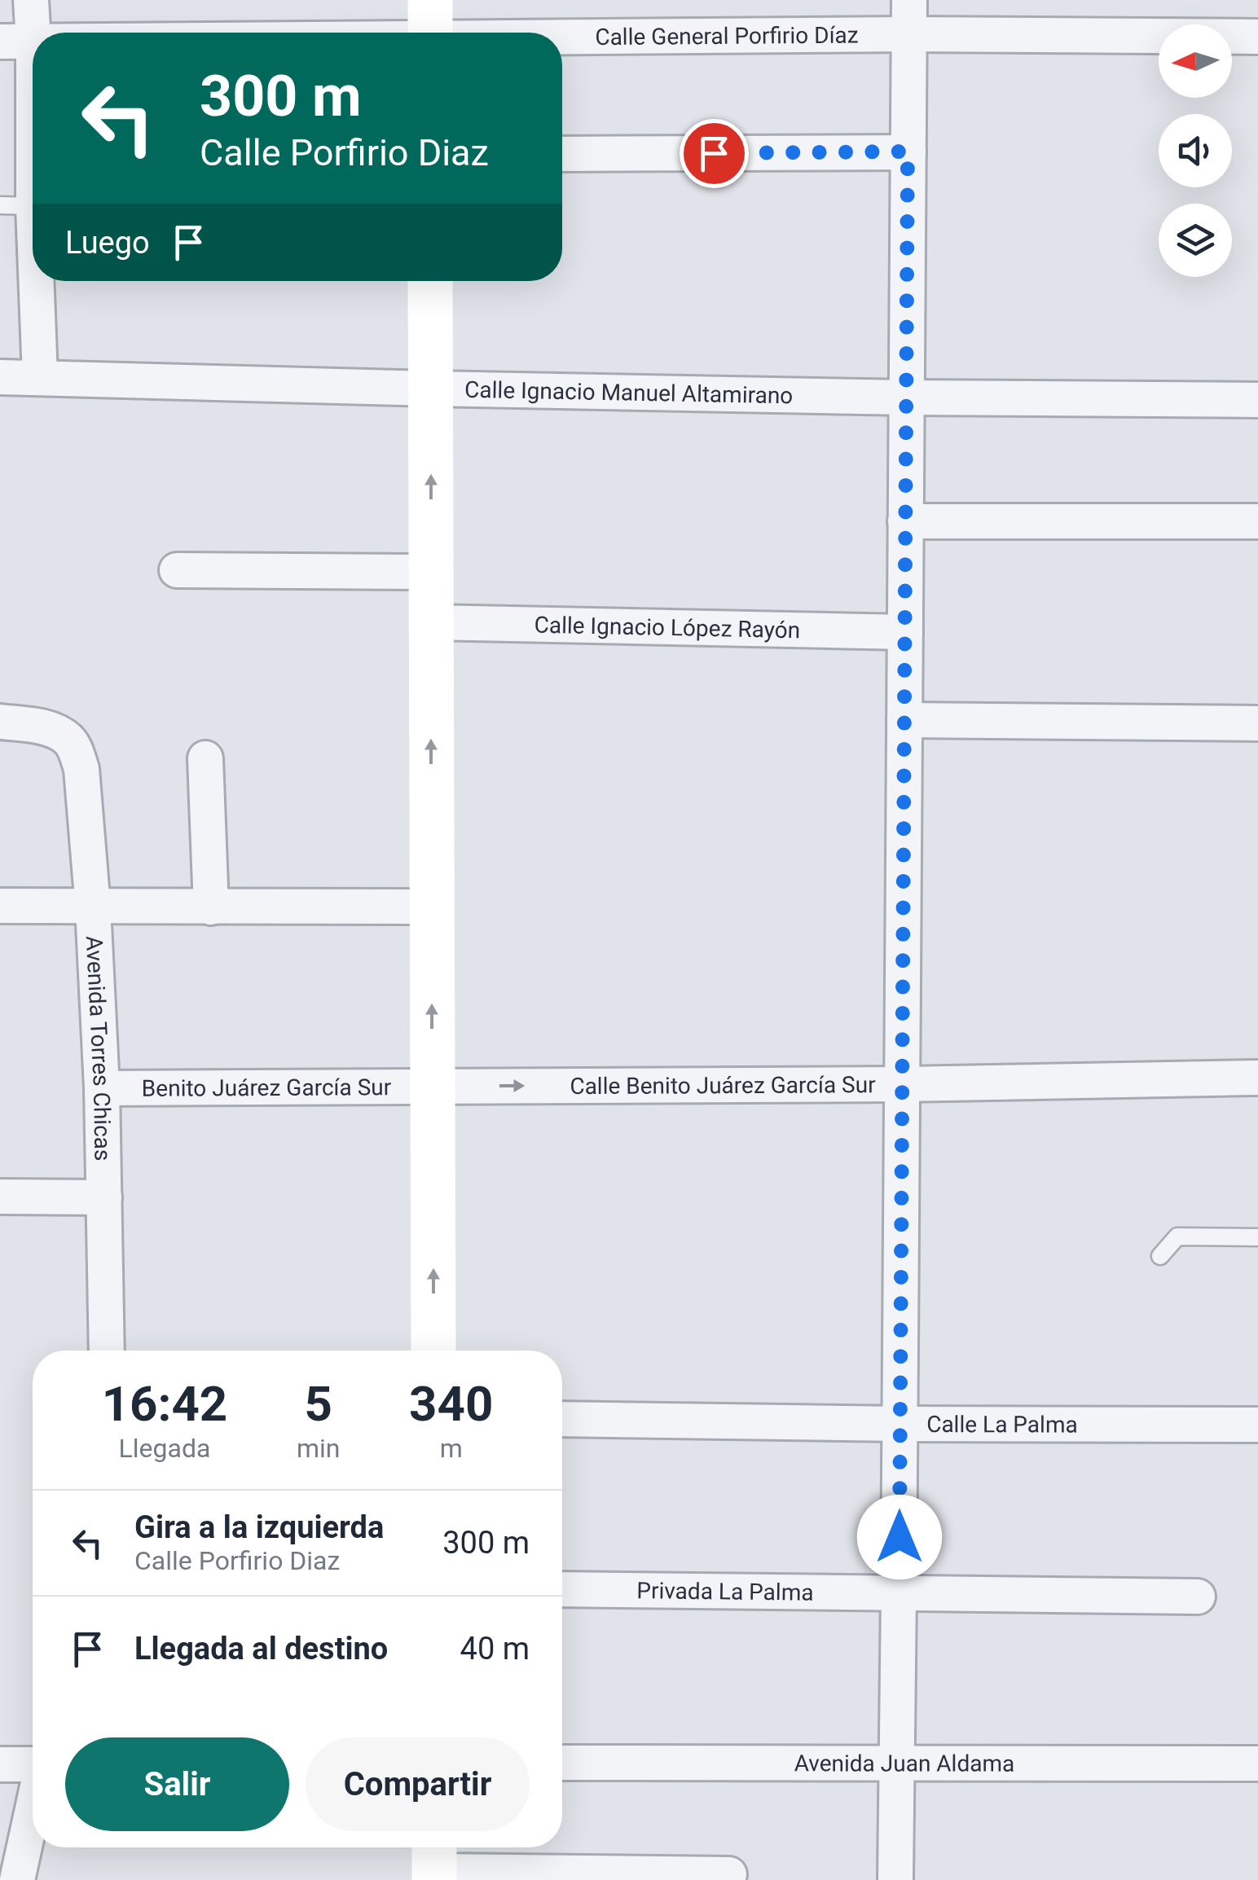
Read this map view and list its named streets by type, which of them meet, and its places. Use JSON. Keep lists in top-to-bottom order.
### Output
{
  "streets": {
    "street": [
      "Calle General Porfirio Díaz",
      "Calle Ignacio Manuel Altamirano",
      "Calle Ignacio López Rayón",
      "Avenida Torres Chicas",
      "Calle Benito Juárez García Sur",
      "Benito Juárez García Sur",
      "Calle La Palma",
      "Privada La Palma",
      "Avenida Juan Aldama"
    ]
  },
  "crossings": [
    ["Avenida Torres Chicas", "Benito Juárez García Sur"],
    ["Calle Benito Juárez García Sur", "Benito Juárez García Sur"]
  ],
  "one_way": ["Calle Benito Juárez García Sur"],
  "north": "left",
  "page": {
    "turn": ["300 m", "Calle Porfirio Diaz"],
    "then": "Luego",
    "eta": [
      "16:42",
      "Llegada",
      "5",
      "min",
      "340",
      "m"
    ],
    "list": [
      {
        "name": "Gira a la izquierda",
        "note": "Calle Porfirio Diaz",
        "value": "300 m"
      },
      {
        "name": "Llegada al destino",
        "value": "40 m"
      }
    ],
    "buttons": ["Salir", "Compartir"]
  }
}
